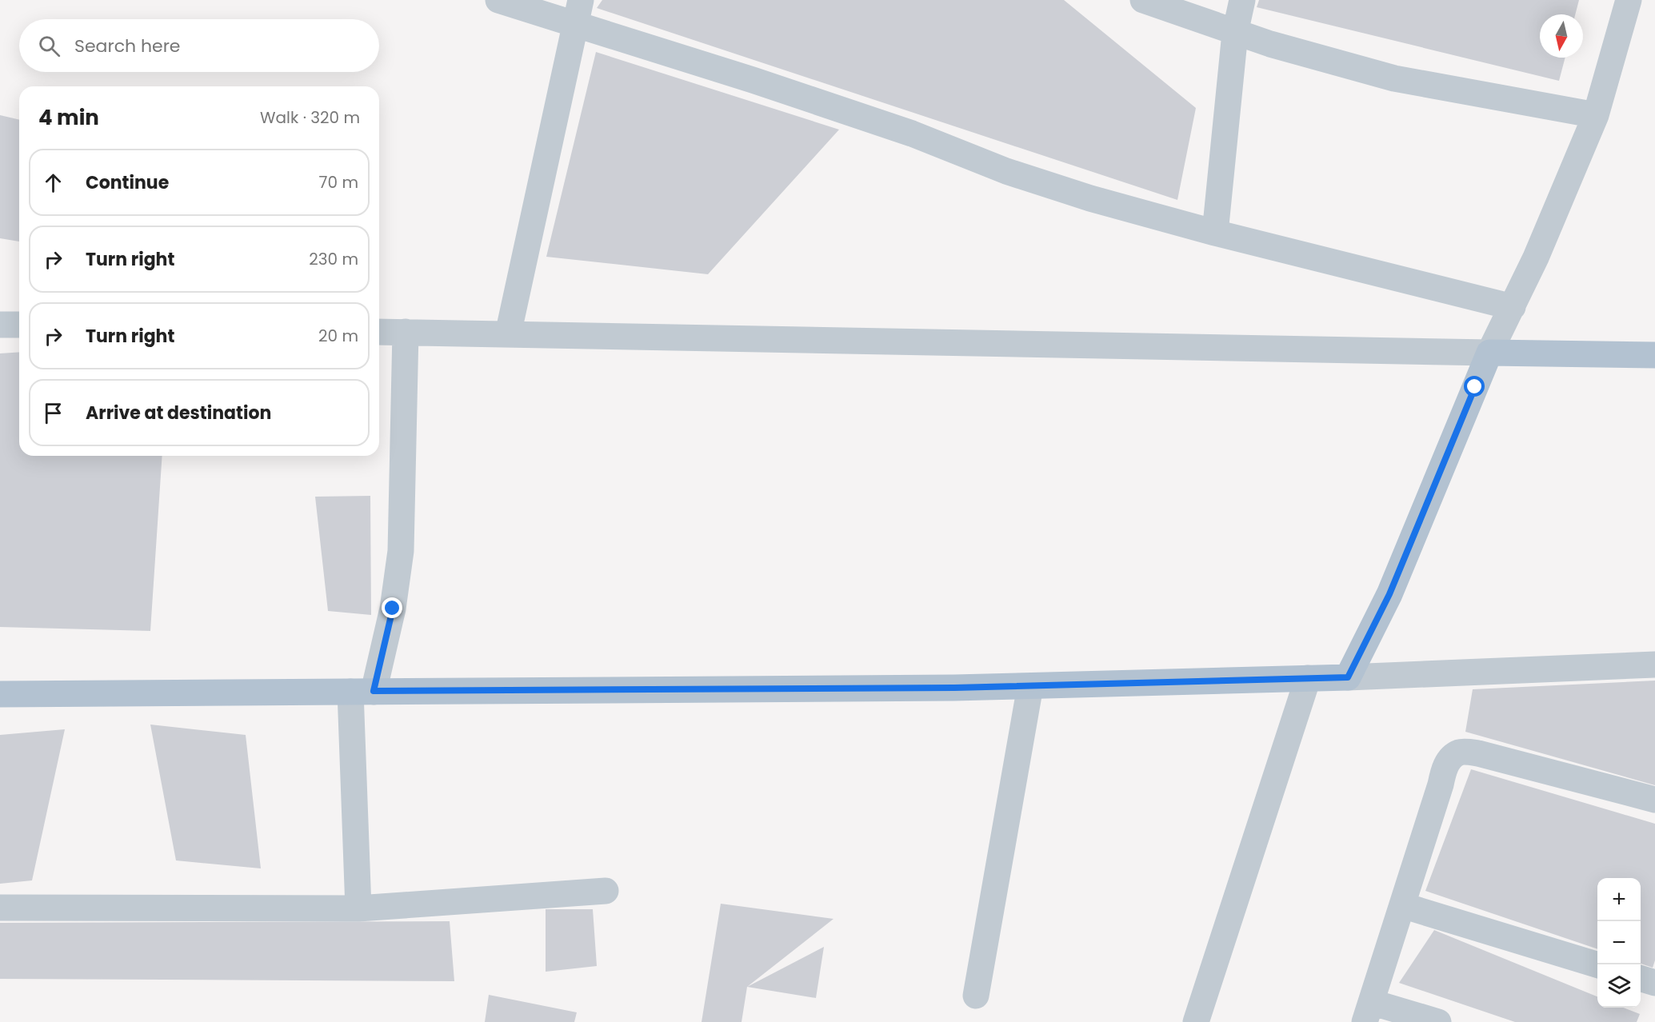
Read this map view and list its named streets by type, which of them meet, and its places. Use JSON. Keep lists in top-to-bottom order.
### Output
{
  "north": "bottom",
  "page": {
    "search": "Search here",
    "heading": ["4 min", "Walk · 320 m"],
    "list": [
      ["Continue", "70 m"],
      ["Turn right", "230 m"],
      ["Turn right", "20 m"],
      "Arrive at destination"
    ],
    "map_buttons": ["+", "−"]
  }
}
